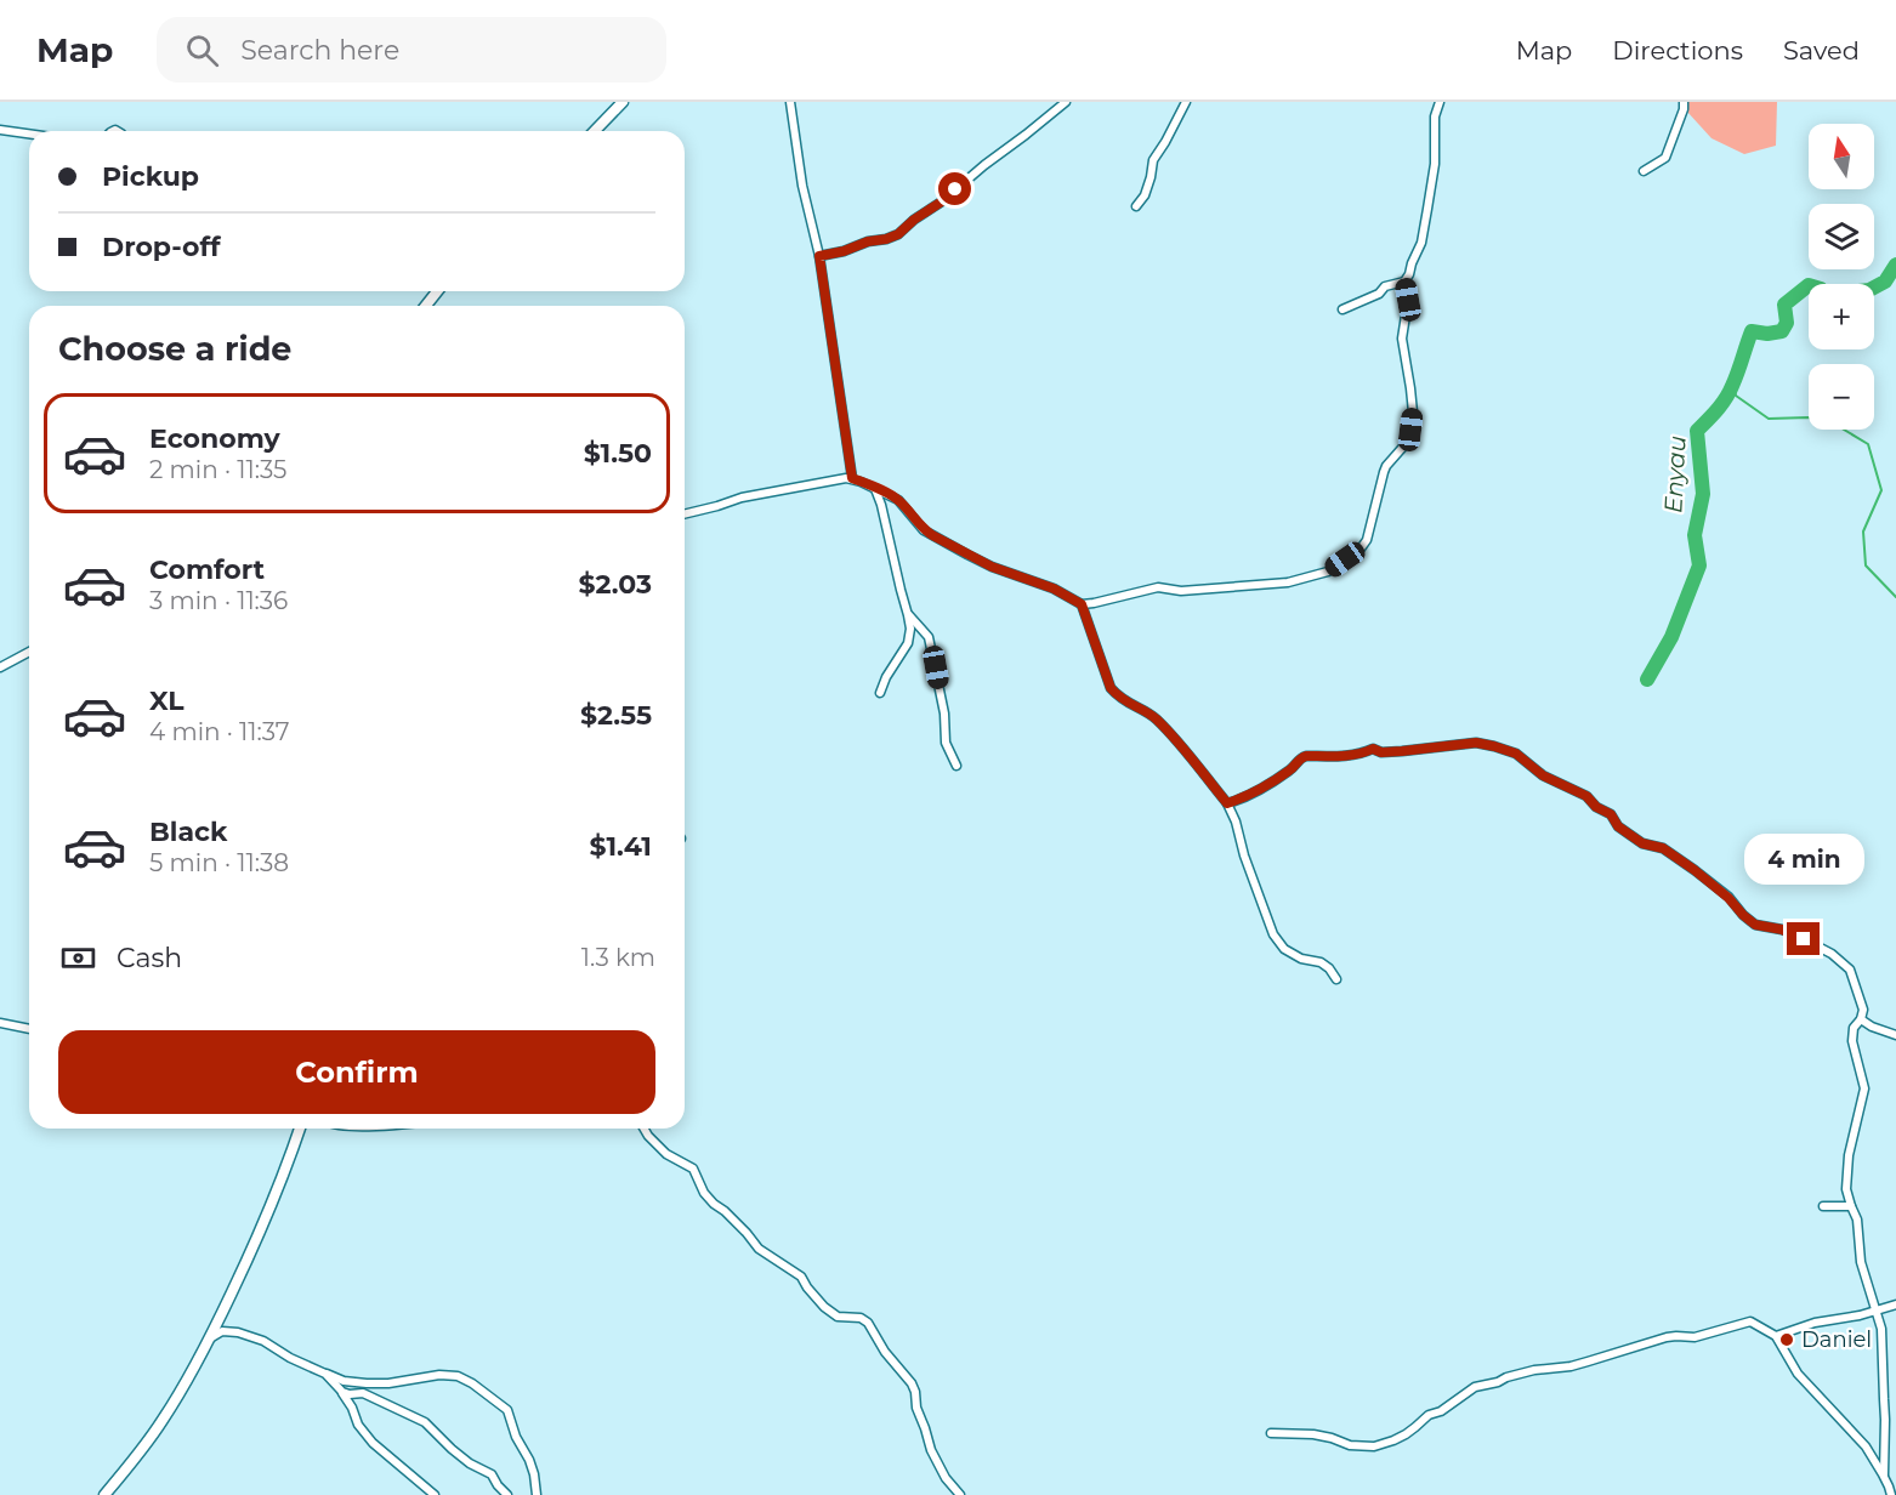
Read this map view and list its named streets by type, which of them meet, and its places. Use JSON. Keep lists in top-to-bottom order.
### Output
{
  "water": ["Enyau"],
  "places": ["Daniel"],
  "north": "top",
  "page": {
    "header": "Map",
    "search": "Search here",
    "nav": ["Map", "Directions", "Saved"],
    "map_buttons": ["+", "−"],
    "banner": ["Pickup", "Drop-off"],
    "heading": "Choose a ride",
    "list": [
      {
        "name": "Economy",
        "note": "2 min · 11:35",
        "value": "$1.50"
      },
      {
        "name": "Comfort",
        "note": "3 min · 11:36",
        "value": "$2.03"
      },
      {
        "name": "XL",
        "note": "4 min · 11:37",
        "value": "$2.55"
      },
      {
        "name": "Black",
        "note": "5 min · 11:38",
        "value": "$1.41"
      }
    ],
    "bubble": "4 min",
    "pay": ["Cash", "1.3 km"],
    "buttons": "Confirm"
  }
}
